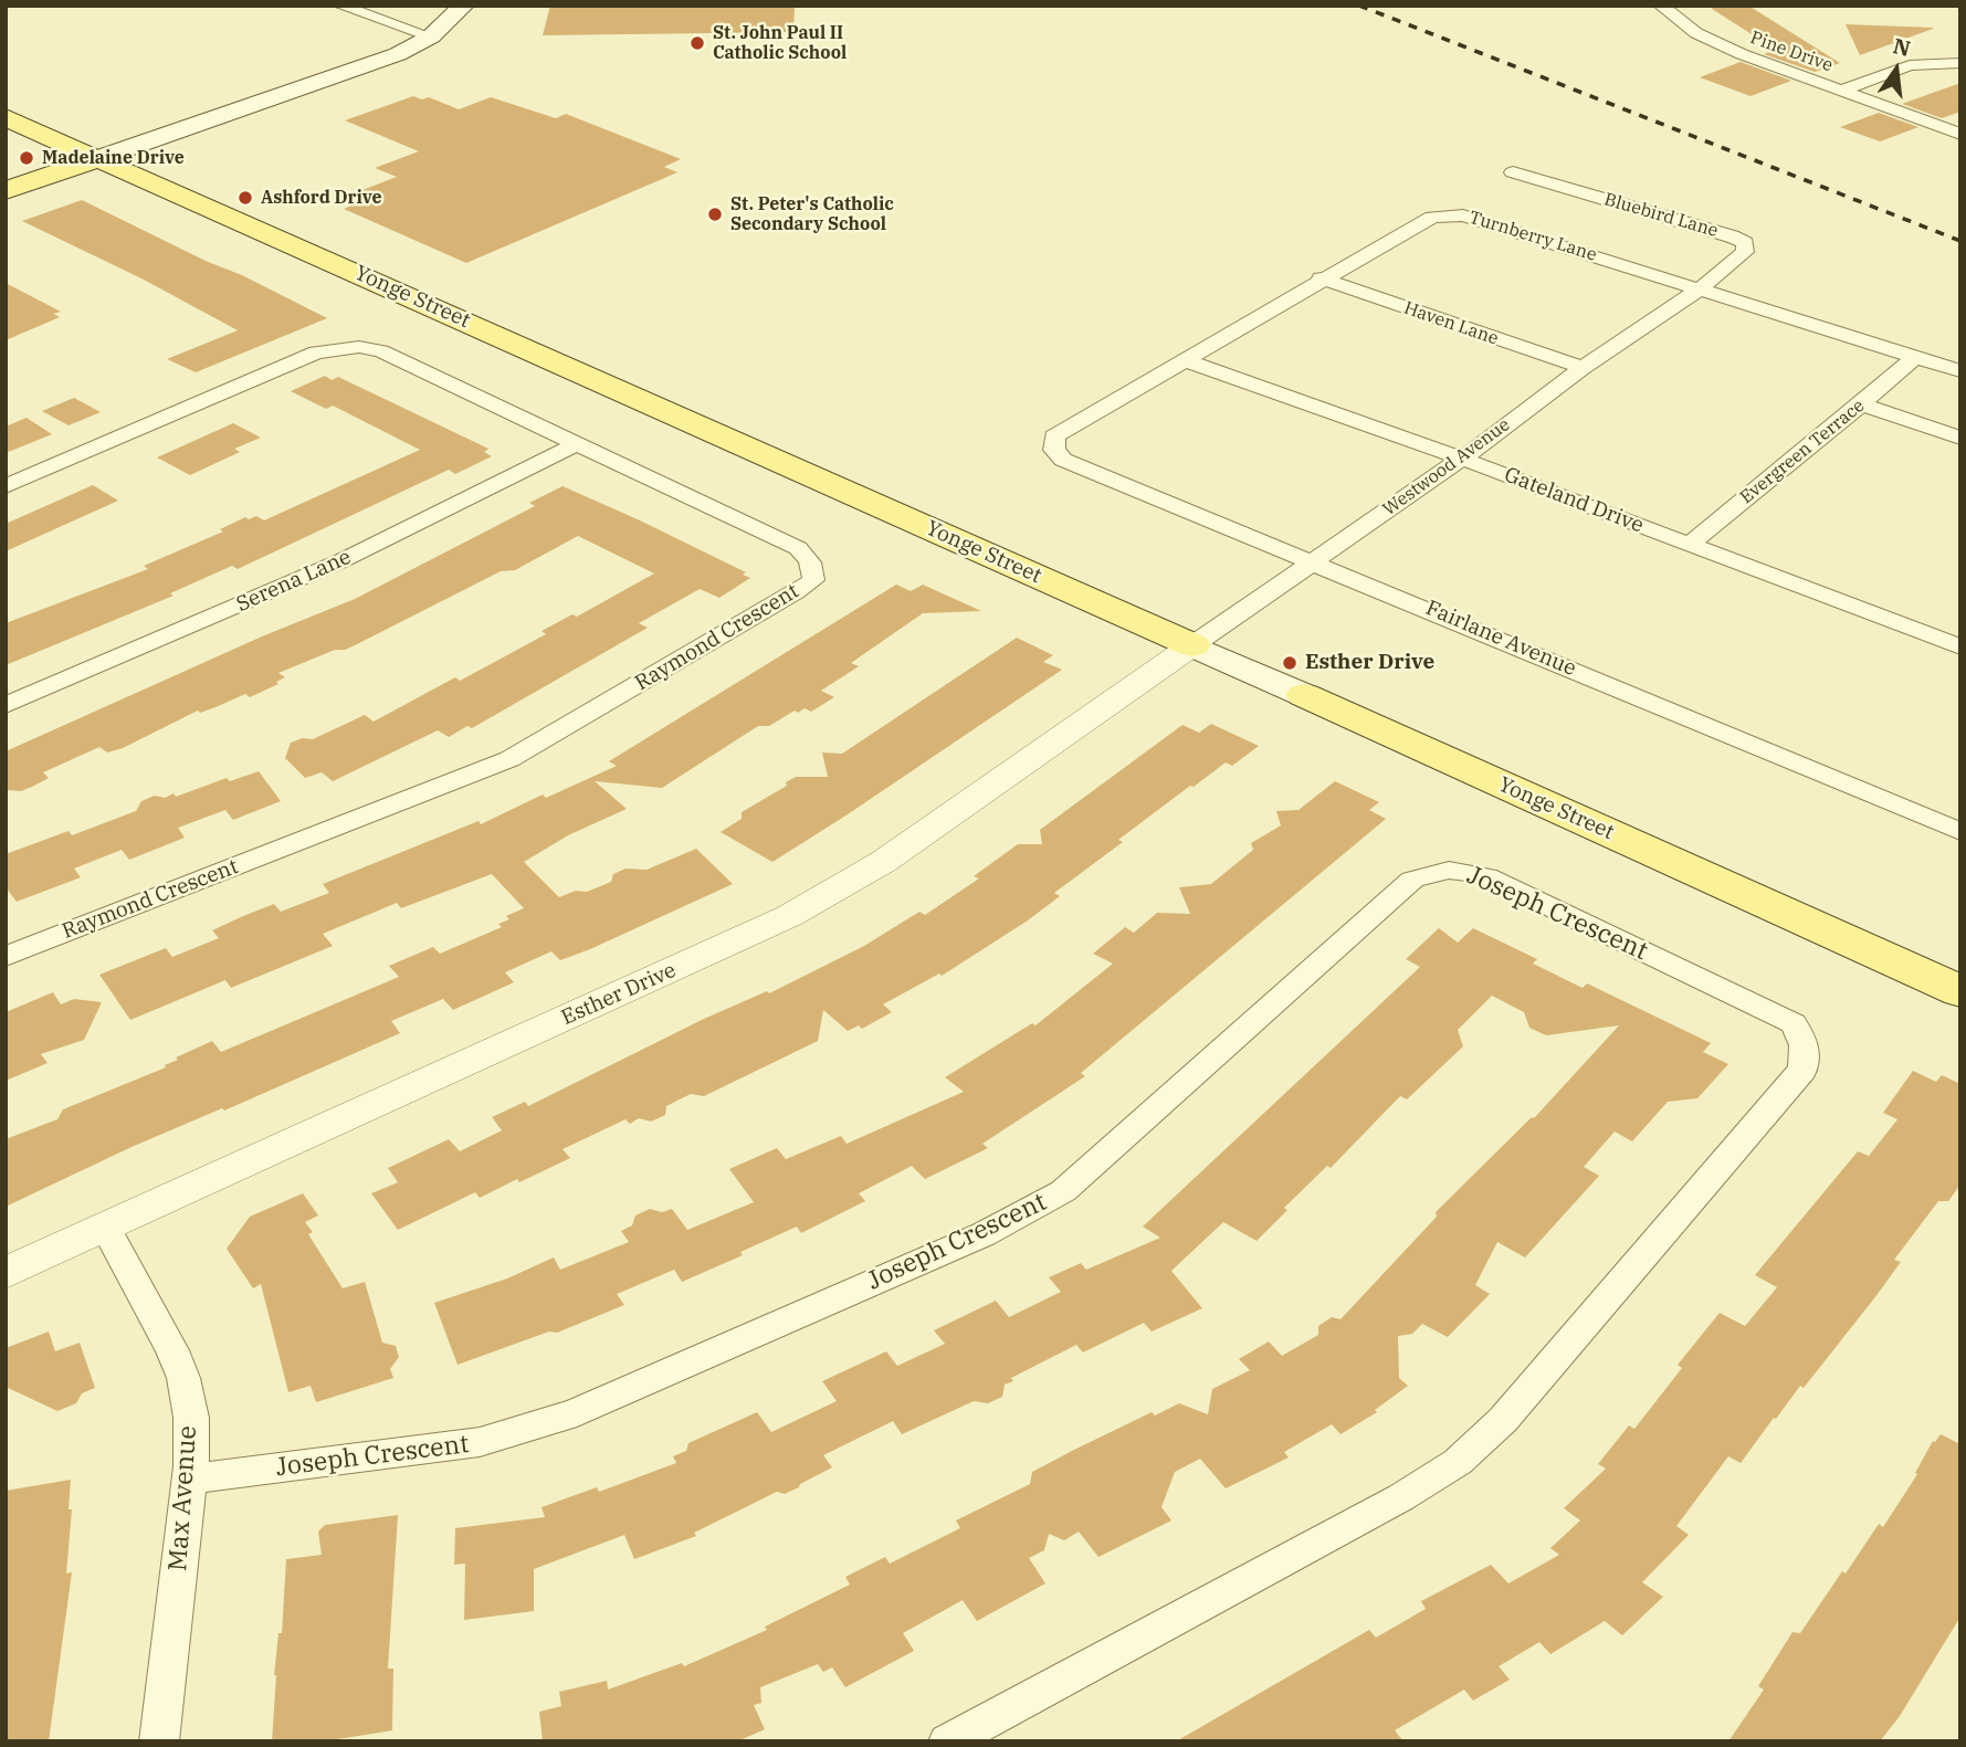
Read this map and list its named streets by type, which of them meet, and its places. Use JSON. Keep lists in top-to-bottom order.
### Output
{
  "streets": {
    "main road": ["Yonge Street"],
    "street": [
      "Pine Drive",
      "Bluebird Lane",
      "Turnberry Lane",
      "Haven Lane",
      "Evergreen Terrace",
      "Westwood Avenue",
      "Gateland Drive",
      "Serena Lane",
      "Raymond Crescent",
      "Fairlane Avenue",
      "Joseph Crescent",
      "Esther Drive",
      "Max Avenue"
    ]
  },
  "crossings": [
    ["Bluebird Lane", "Turnberry Lane"],
    ["Bluebird Lane", "Westwood Avenue"],
    ["Turnberry Lane", "Haven Lane"],
    ["Turnberry Lane", "Evergreen Terrace"],
    ["Turnberry Lane", "Westwood Avenue"],
    ["Turnberry Lane", "Gateland Drive"],
    ["Turnberry Lane", "Fairlane Avenue"],
    ["Yonge Street", "Westwood Avenue"],
    ["Yonge Street", "Esther Drive"],
    ["Haven Lane", "Westwood Avenue"],
    ["Evergreen Terrace", "Gateland Drive"],
    ["Westwood Avenue", "Gateland Drive"],
    ["Westwood Avenue", "Fairlane Avenue"],
    ["Westwood Avenue", "Esther Drive"],
    ["Serena Lane", "Raymond Crescent"],
    ["Joseph Crescent", "Max Avenue"],
    ["Esther Drive", "Max Avenue"]
  ],
  "places": [
    "St. John Paul II Catholic School",
    "Madelaine Drive",
    "Ashford Drive",
    "St. Peter's Catholic Secondary School",
    "Esther Drive"
  ],
  "north": "top"
}
